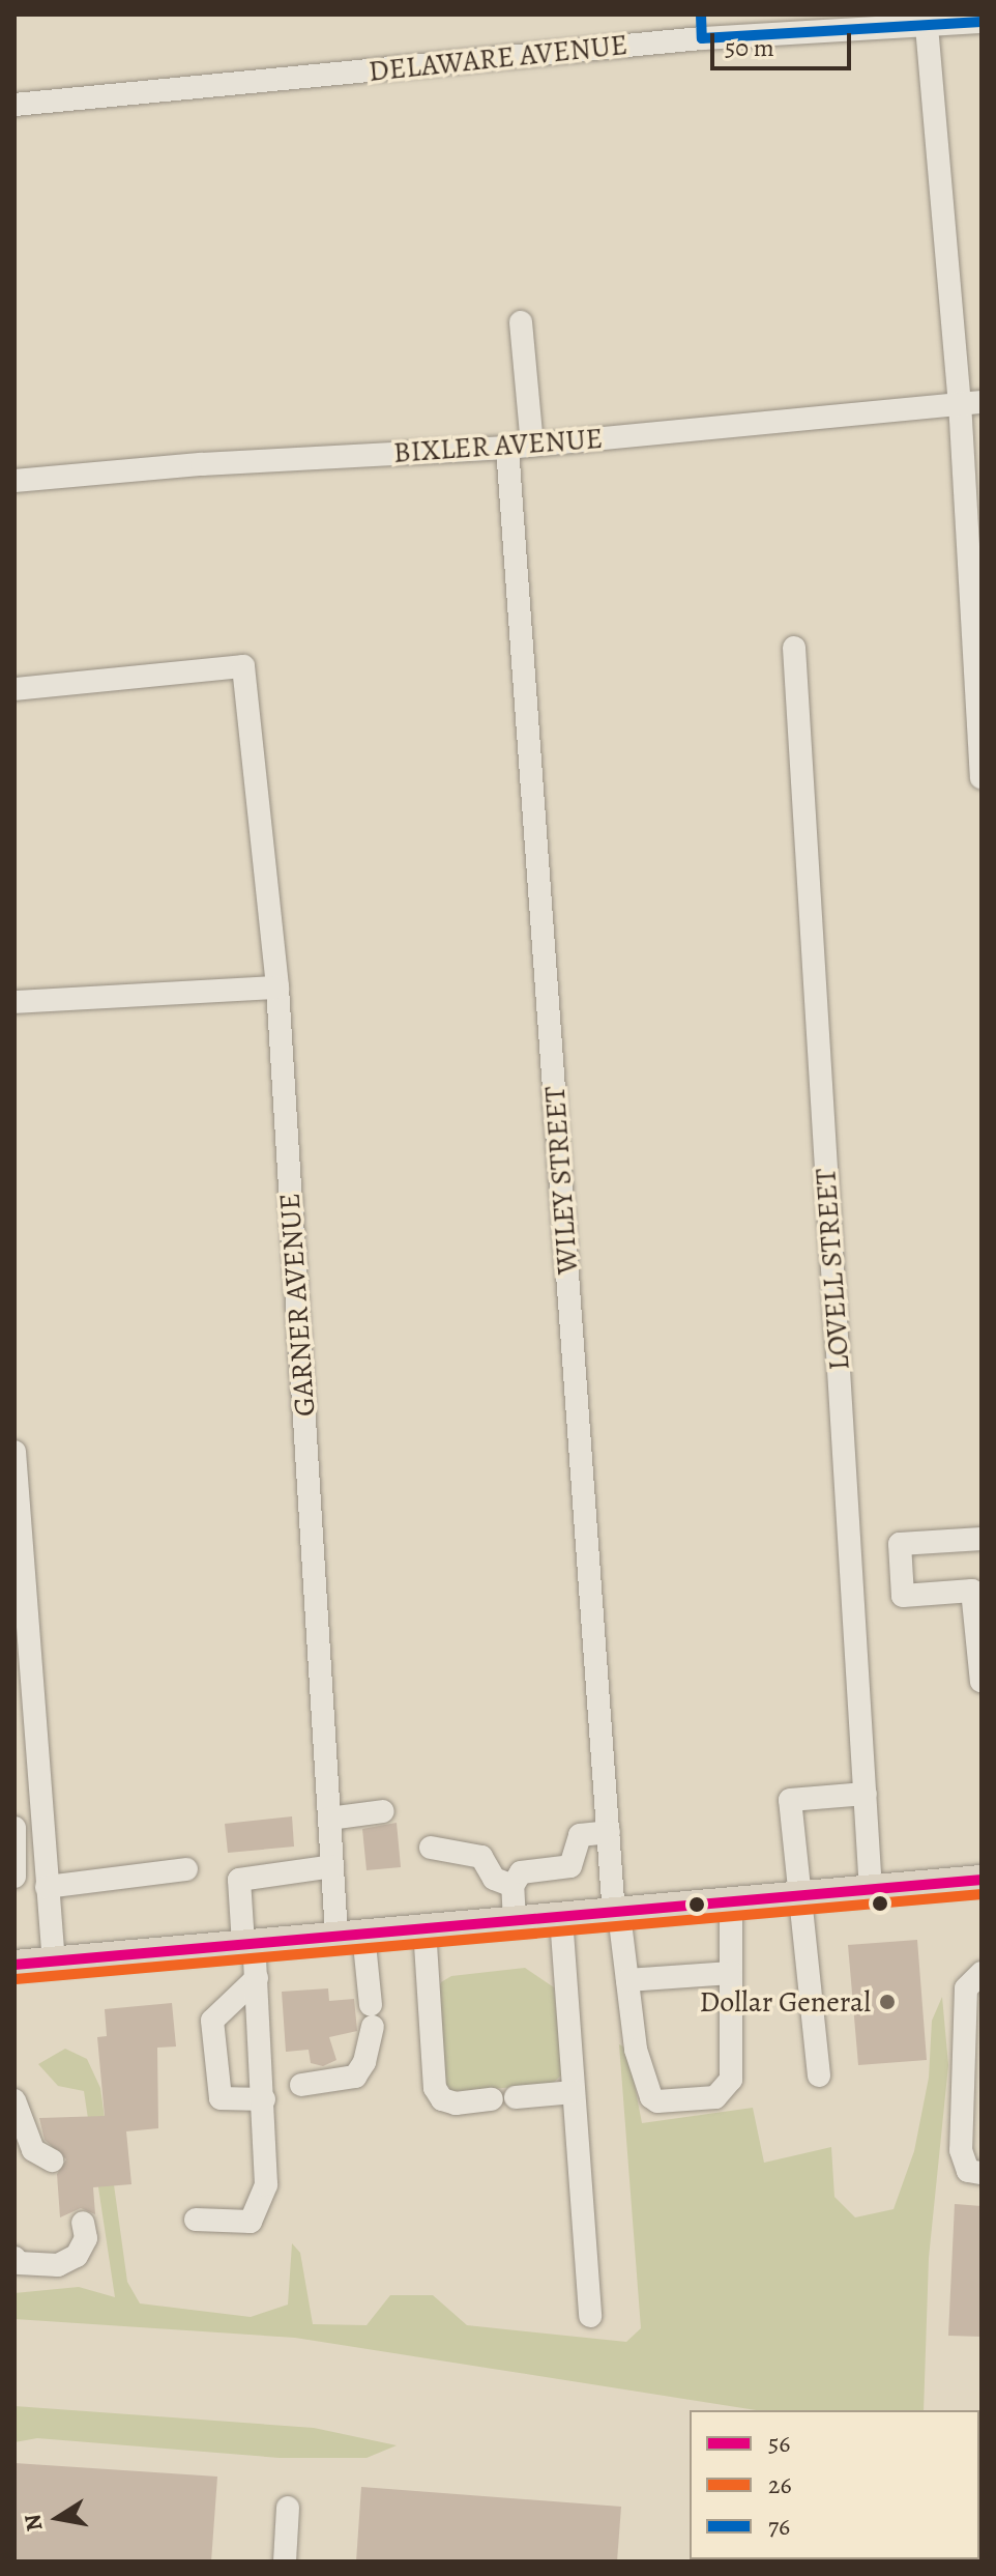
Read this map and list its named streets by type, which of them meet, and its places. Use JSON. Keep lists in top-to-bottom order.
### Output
{
  "streets": {
    "street": [
      "DELAWARE AVENUE",
      "BIXLER AVENUE",
      "WILEY STREET",
      "LOVELL STREET",
      "GARNER AVENUE"
    ]
  },
  "crossings": [
    ["BIXLER AVENUE", "WILEY STREET"]
  ],
  "places": ["Dollar General"],
  "lines": ["transit line 76", "transit line 56", "transit line 26"],
  "legend": ["56", "26", "76"],
  "scale_bar": "50 m",
  "north": "left"
}
